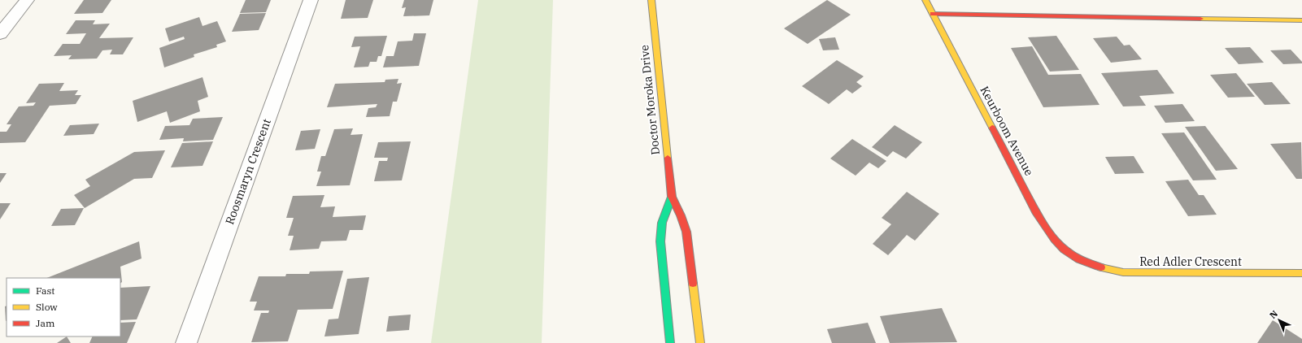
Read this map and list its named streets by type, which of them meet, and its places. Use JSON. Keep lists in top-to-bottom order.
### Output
{
  "streets": {
    "street": [
      "Doctor Moroka Drive",
      "Keurboom Avenue",
      "Roosmaryn Crescent",
      "Red Adler Crescent"
    ]
  },
  "crossings": [
    ["Keurboom Avenue", "Red Adler Crescent"]
  ],
  "legend": ["Fast", "Slow", "Jam"],
  "north": "top left"
}
